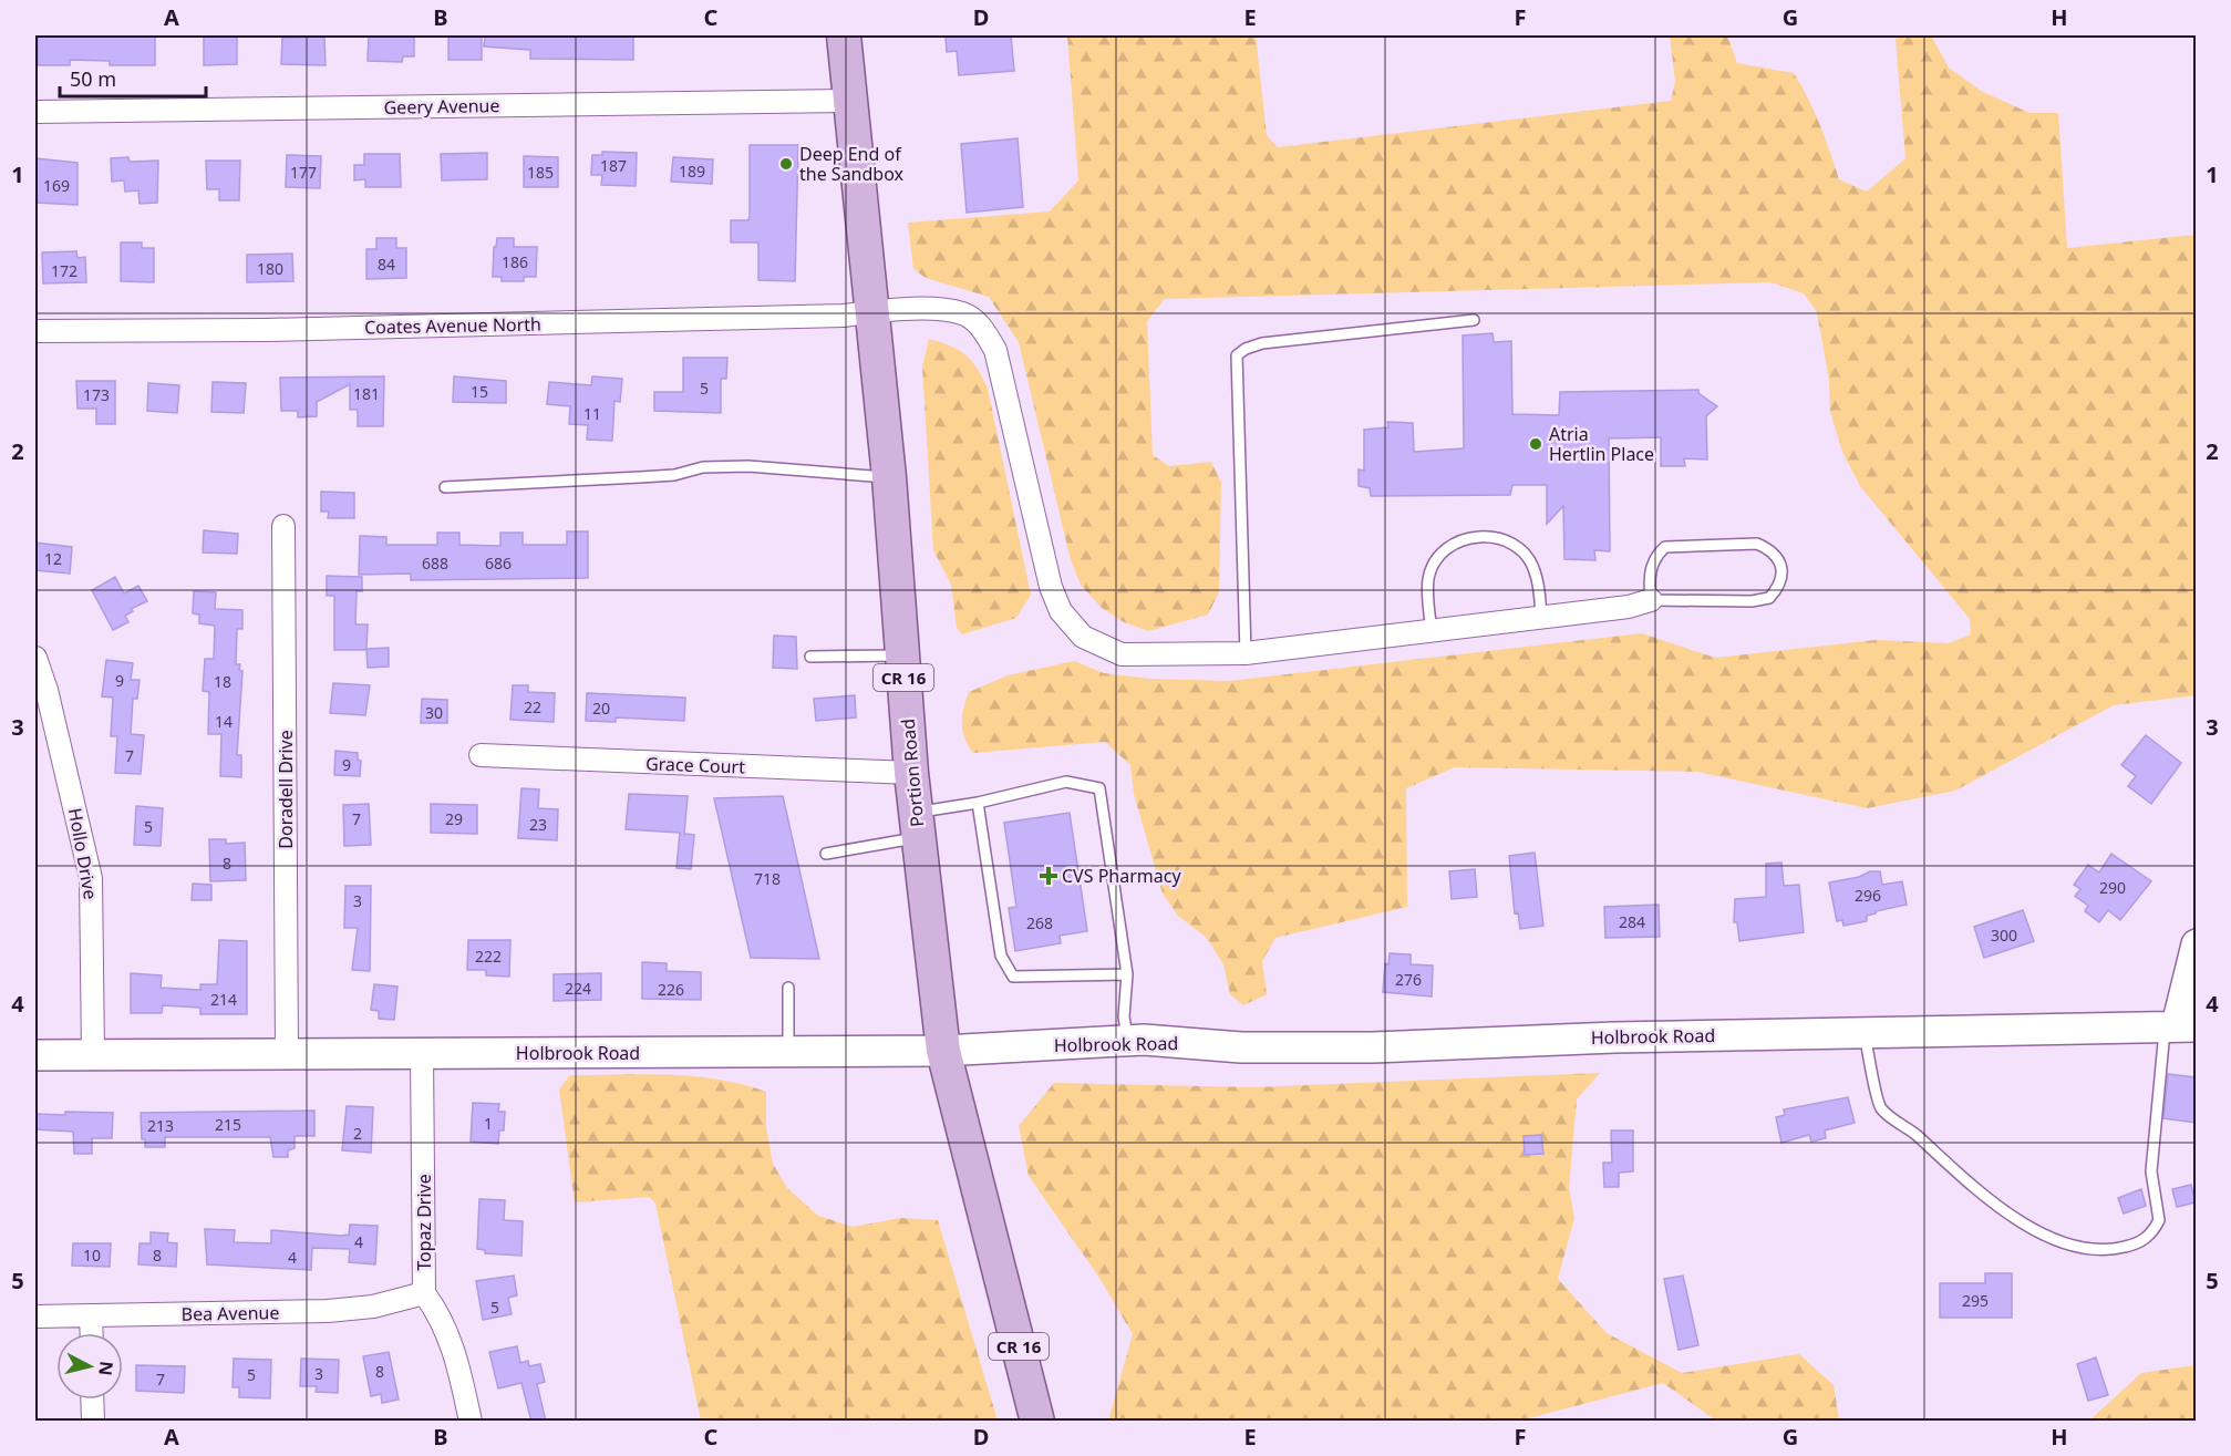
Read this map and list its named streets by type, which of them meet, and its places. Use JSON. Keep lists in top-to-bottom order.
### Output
{
  "streets": {
    "main road": ["CR 16", "Portion Road"],
    "street": [
      "Geery Avenue",
      "Coates Avenue North",
      "Grace Court",
      "Doradell Drive",
      "Hollo Drive",
      "Holbrook Road",
      "Topaz Drive",
      "Bea Avenue"
    ]
  },
  "crossings": [
    ["Geery Avenue", "Portion Road"],
    ["Coates Avenue North", "Portion Road"],
    ["Grace Court", "Portion Road"],
    ["Portion Road", "Holbrook Road"],
    ["Doradell Drive", "Holbrook Road"],
    ["Hollo Drive", "Holbrook Road"],
    ["Holbrook Road", "Topaz Drive"],
    ["Topaz Drive", "Bea Avenue"]
  ],
  "places": {
    "other": ["Deep End of the Sandbox", "Atria Hertlin Place"],
    "health": ["CVS Pharmacy"]
  },
  "house_numbers": [
    "187",
    "189",
    "177",
    "185",
    "169",
    "186",
    "84",
    "180",
    "172",
    "5",
    "15",
    "181",
    "173",
    "11",
    "12",
    "688",
    "686",
    "9",
    "18",
    "22",
    "20",
    "30",
    "14",
    "7",
    "9",
    "7",
    "29",
    "23",
    "5",
    "8",
    "718",
    "290",
    "296",
    "3",
    "284",
    "268",
    "300",
    "222",
    "276",
    "224",
    "226",
    "214",
    "1",
    "215",
    "213",
    "2",
    "4",
    "10",
    "8",
    "4",
    "295",
    "5",
    "8",
    "3",
    "5",
    "7"
  ],
  "scale_bar": "50 m",
  "north": "right",
  "grid": {
    "columns": [
      "A",
      "B",
      "C",
      "D",
      "E",
      "F",
      "G",
      "H"
    ],
    "rows": [
      "1",
      "2",
      "3",
      "4",
      "5"
    ]
  }
}
